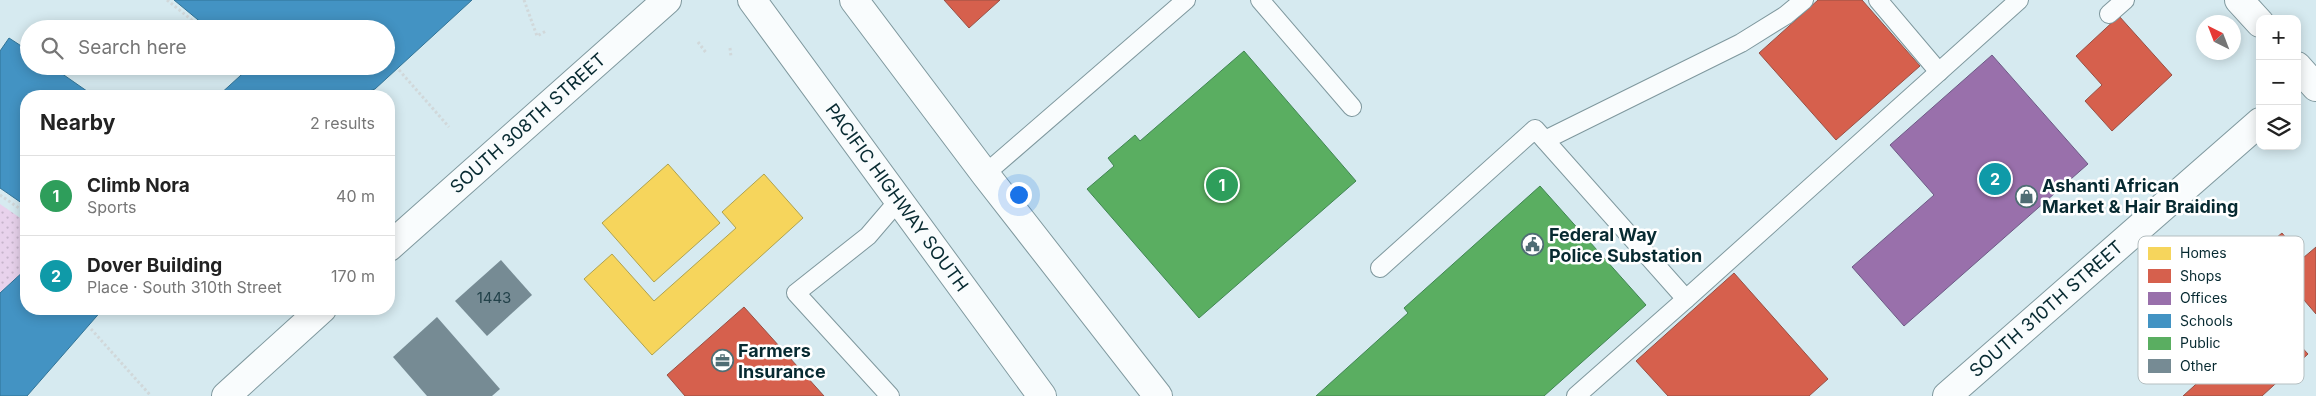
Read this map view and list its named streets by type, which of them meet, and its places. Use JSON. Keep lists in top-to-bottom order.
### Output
{
  "streets": {
    "main road": ["SOUTH 308TH STREET", "PACIFIC HIGHWAY SOUTH", "SOUTH 310TH STREET"]
  },
  "places": {
    "shop": ["Ashanti African Market & Hair Braiding"],
    "public building": ["Federal Way Police Substation"],
    "office": ["Farmers Insurance"]
  },
  "house_numbers": ["1443"],
  "legend": [
    "Homes",
    "Shops",
    "Offices",
    "Schools",
    "Public",
    "Other"
  ],
  "north": "top left",
  "page": {
    "map_buttons": ["+", "−"],
    "search": "Search here",
    "heading": ["Nearby", "2 results"],
    "list": [
      {
        "mark": "1",
        "name": "Climb Nora",
        "note": "Sports",
        "value": "40 m"
      },
      {
        "mark": "2",
        "name": "Dover Building",
        "note": "Place · South 310th Street",
        "value": "170 m"
      }
    ],
    "pins": ["2", "1"]
  }
}
